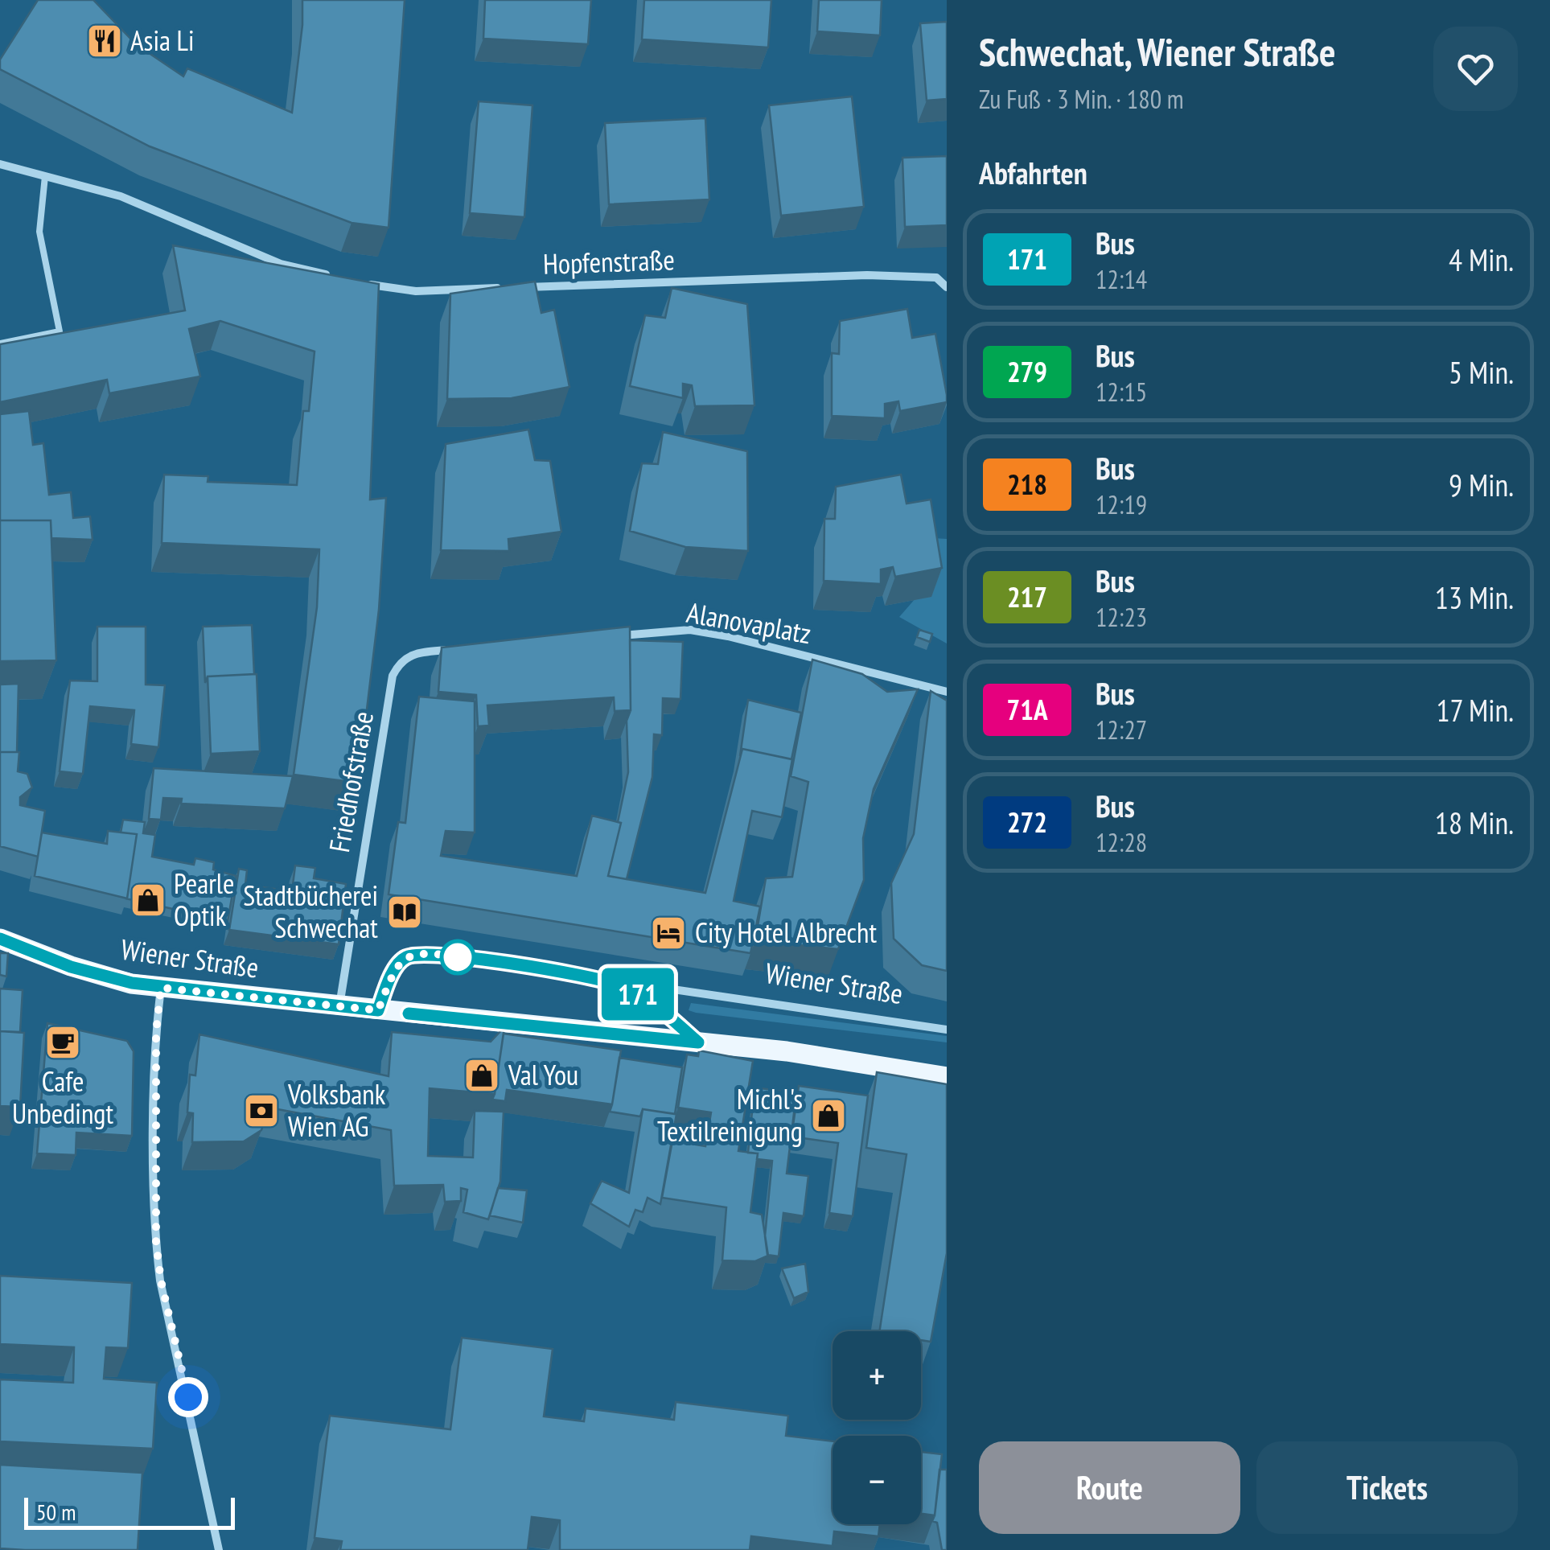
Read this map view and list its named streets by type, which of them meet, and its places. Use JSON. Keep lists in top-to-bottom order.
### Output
{
  "streets": {
    "main road": ["Wiener Straße"],
    "street": ["Hopfenstraße", "Alanovaplatz", "Friedhofstraße"]
  },
  "crossings": [
    ["Friedhofstraße", "Wiener Straße"]
  ],
  "places": {
    "restaurant": ["Asia Li"],
    "shop": ["Pearle Optik", "Val You", "Michl's Textilreinigung"],
    "library": ["Stadtbücherei Schwechat"],
    "hotel": ["City Hotel Albrecht"],
    "cafe": ["Cafe Unbedingt"],
    "bank": ["Volksbank Wien AG"]
  },
  "lines": ["bus line 171"],
  "scale_bar": "50 m",
  "page": {
    "on_map": "171",
    "heading": [
      ["Schwechat, Wiener Straße", "Zu Fuß · 3 Min. · 180 m"],
      "Abfahrten"
    ],
    "list": [
      {
        "mark": "171",
        "name": "Bus",
        "note": "12:14",
        "value": "4 Min."
      },
      {
        "mark": "279",
        "name": "Bus",
        "note": "12:15",
        "value": "5 Min."
      },
      {
        "mark": "218",
        "name": "Bus",
        "note": "12:19",
        "value": "9 Min."
      },
      {
        "mark": "217",
        "name": "Bus",
        "note": "12:23",
        "value": "13 Min."
      },
      {
        "mark": "71A",
        "name": "Bus",
        "note": "12:27",
        "value": "17 Min."
      },
      {
        "mark": "272",
        "name": "Bus",
        "note": "12:28",
        "value": "18 Min."
      }
    ],
    "map_buttons": ["+", "−"],
    "buttons": ["Route", "Tickets"],
    "scale": "50 m"
  }
}
